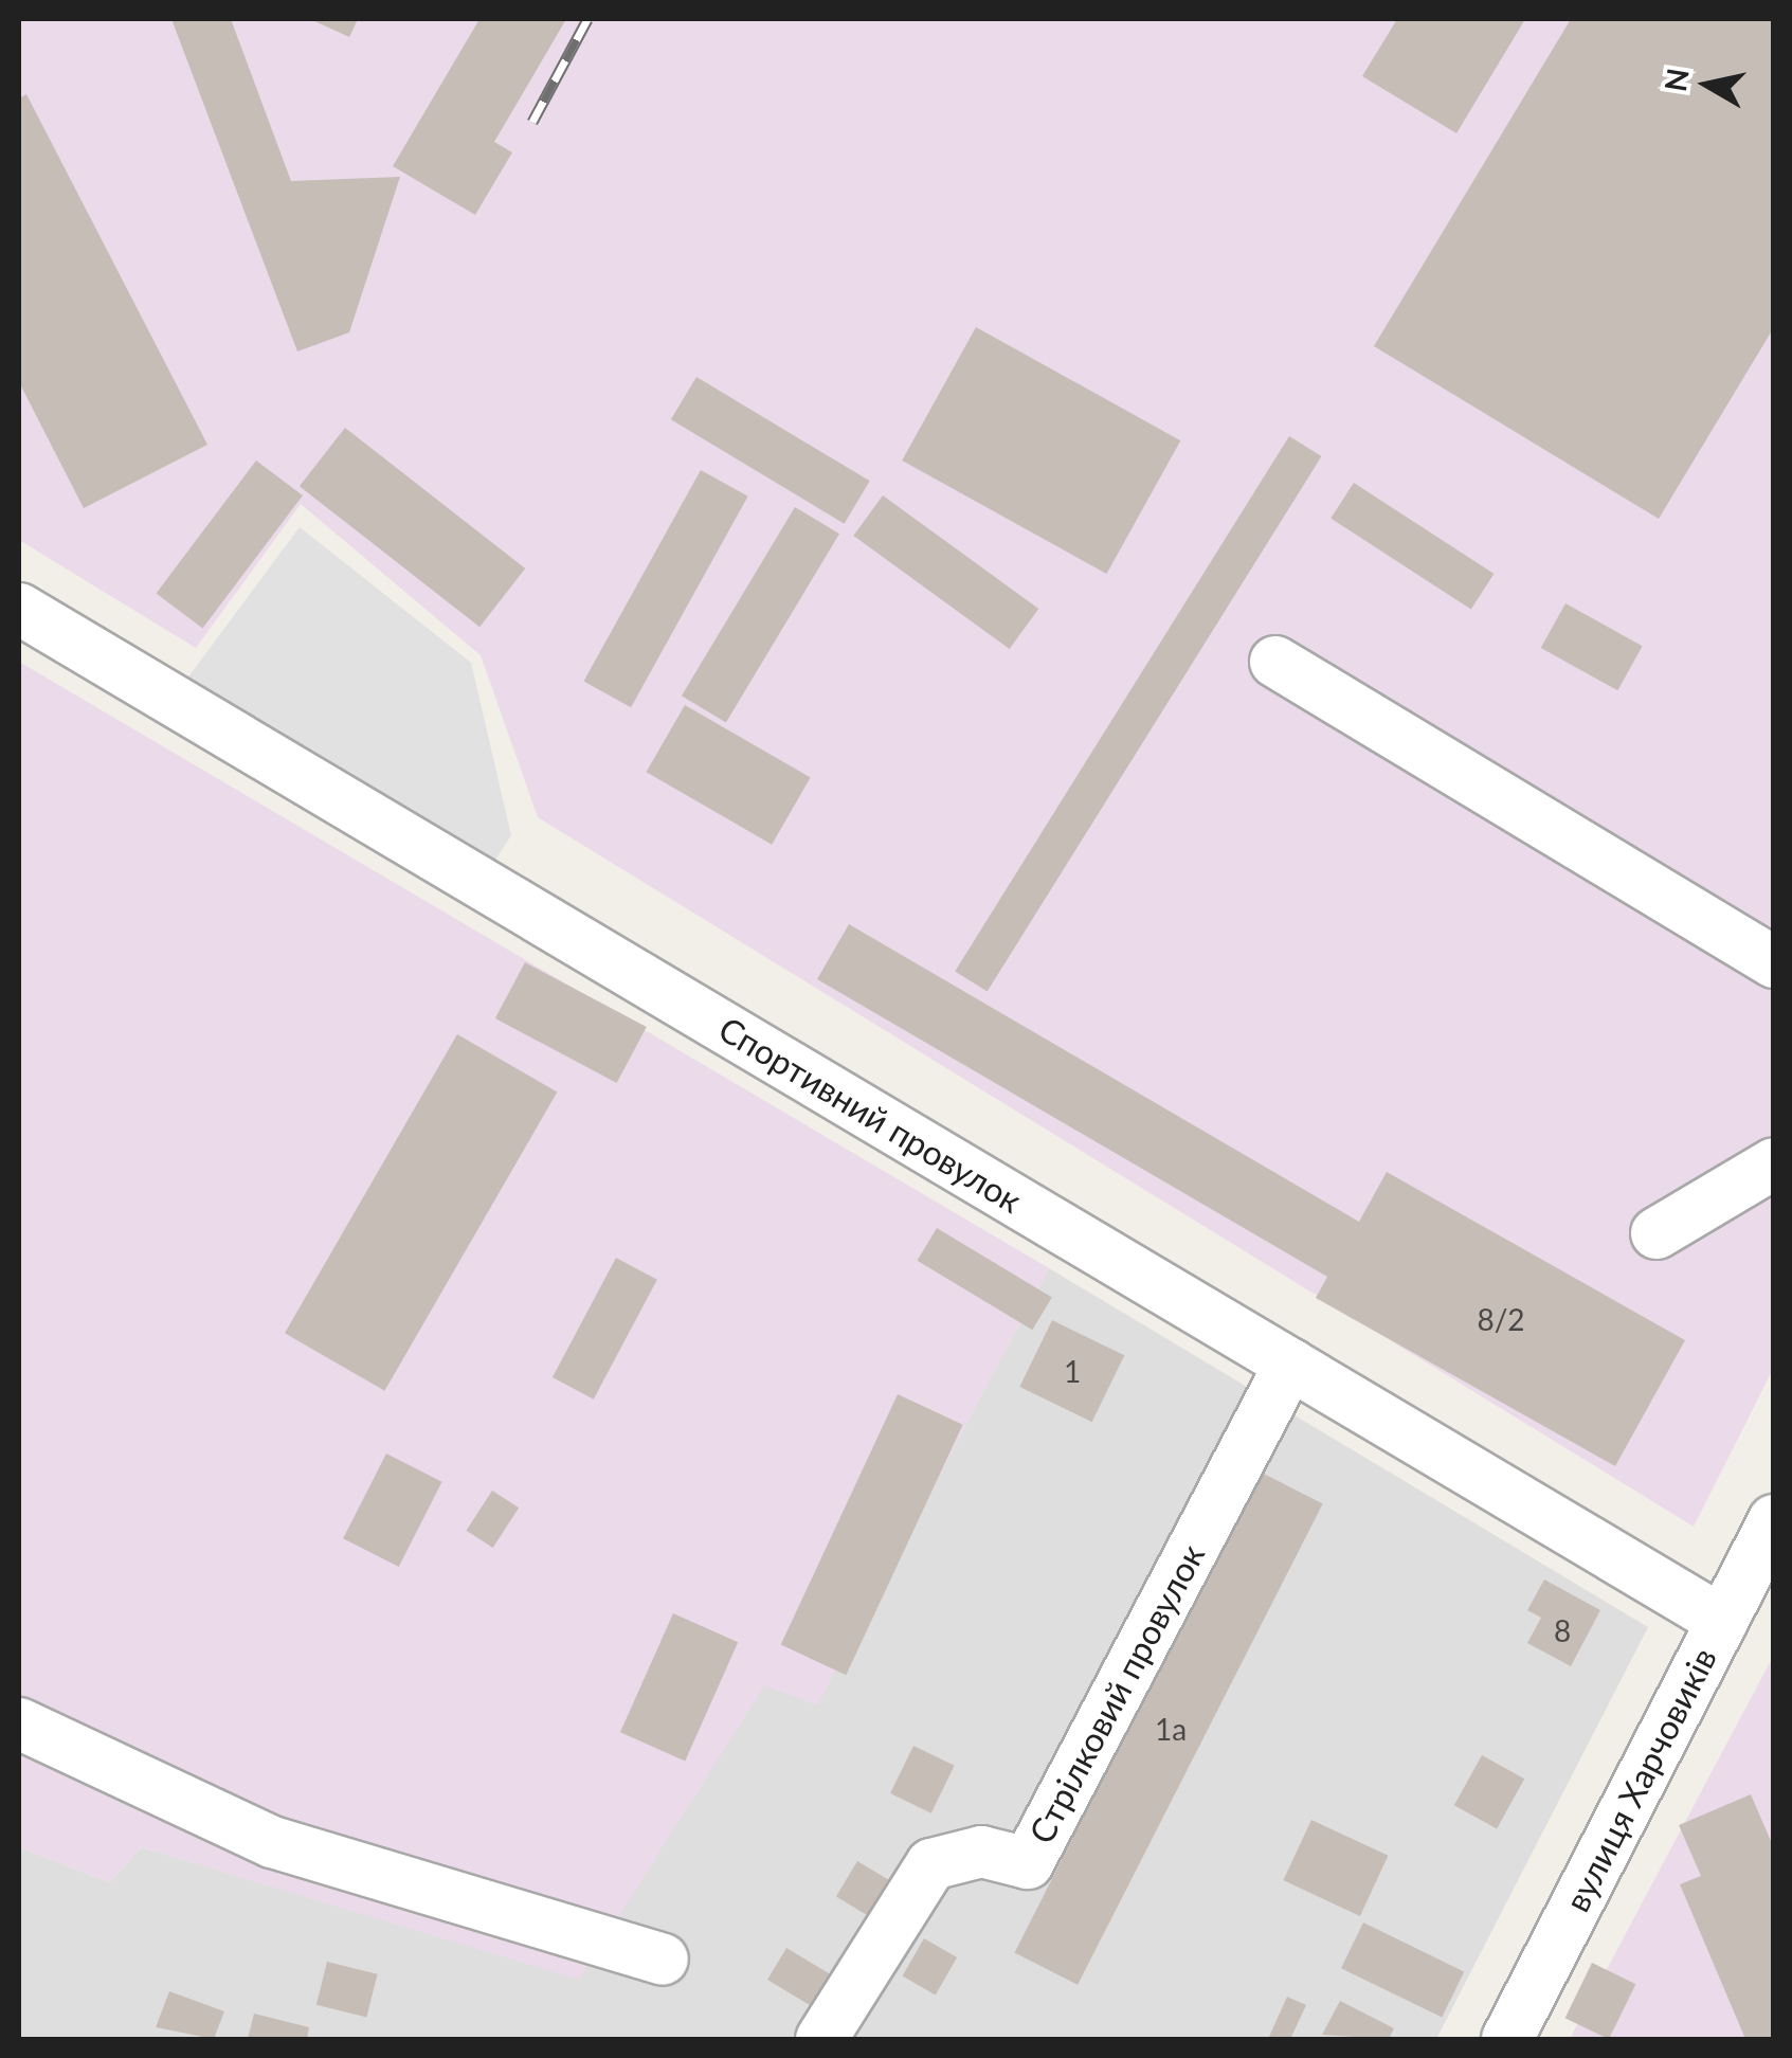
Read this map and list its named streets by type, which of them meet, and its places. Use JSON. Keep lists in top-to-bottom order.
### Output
{
  "streets": {
    "street": ["Спортивний провулок", "Стрілковий провулок", "вулиця Харчовиків"]
  },
  "crossings": [
    ["Спортивний провулок", "Стрілковий провулок"],
    ["Спортивний провулок", "вулиця Харчовиків"]
  ],
  "house_numbers": [
    "8/2",
    "1",
    "8",
    "1а"
  ],
  "north": "left"
}
